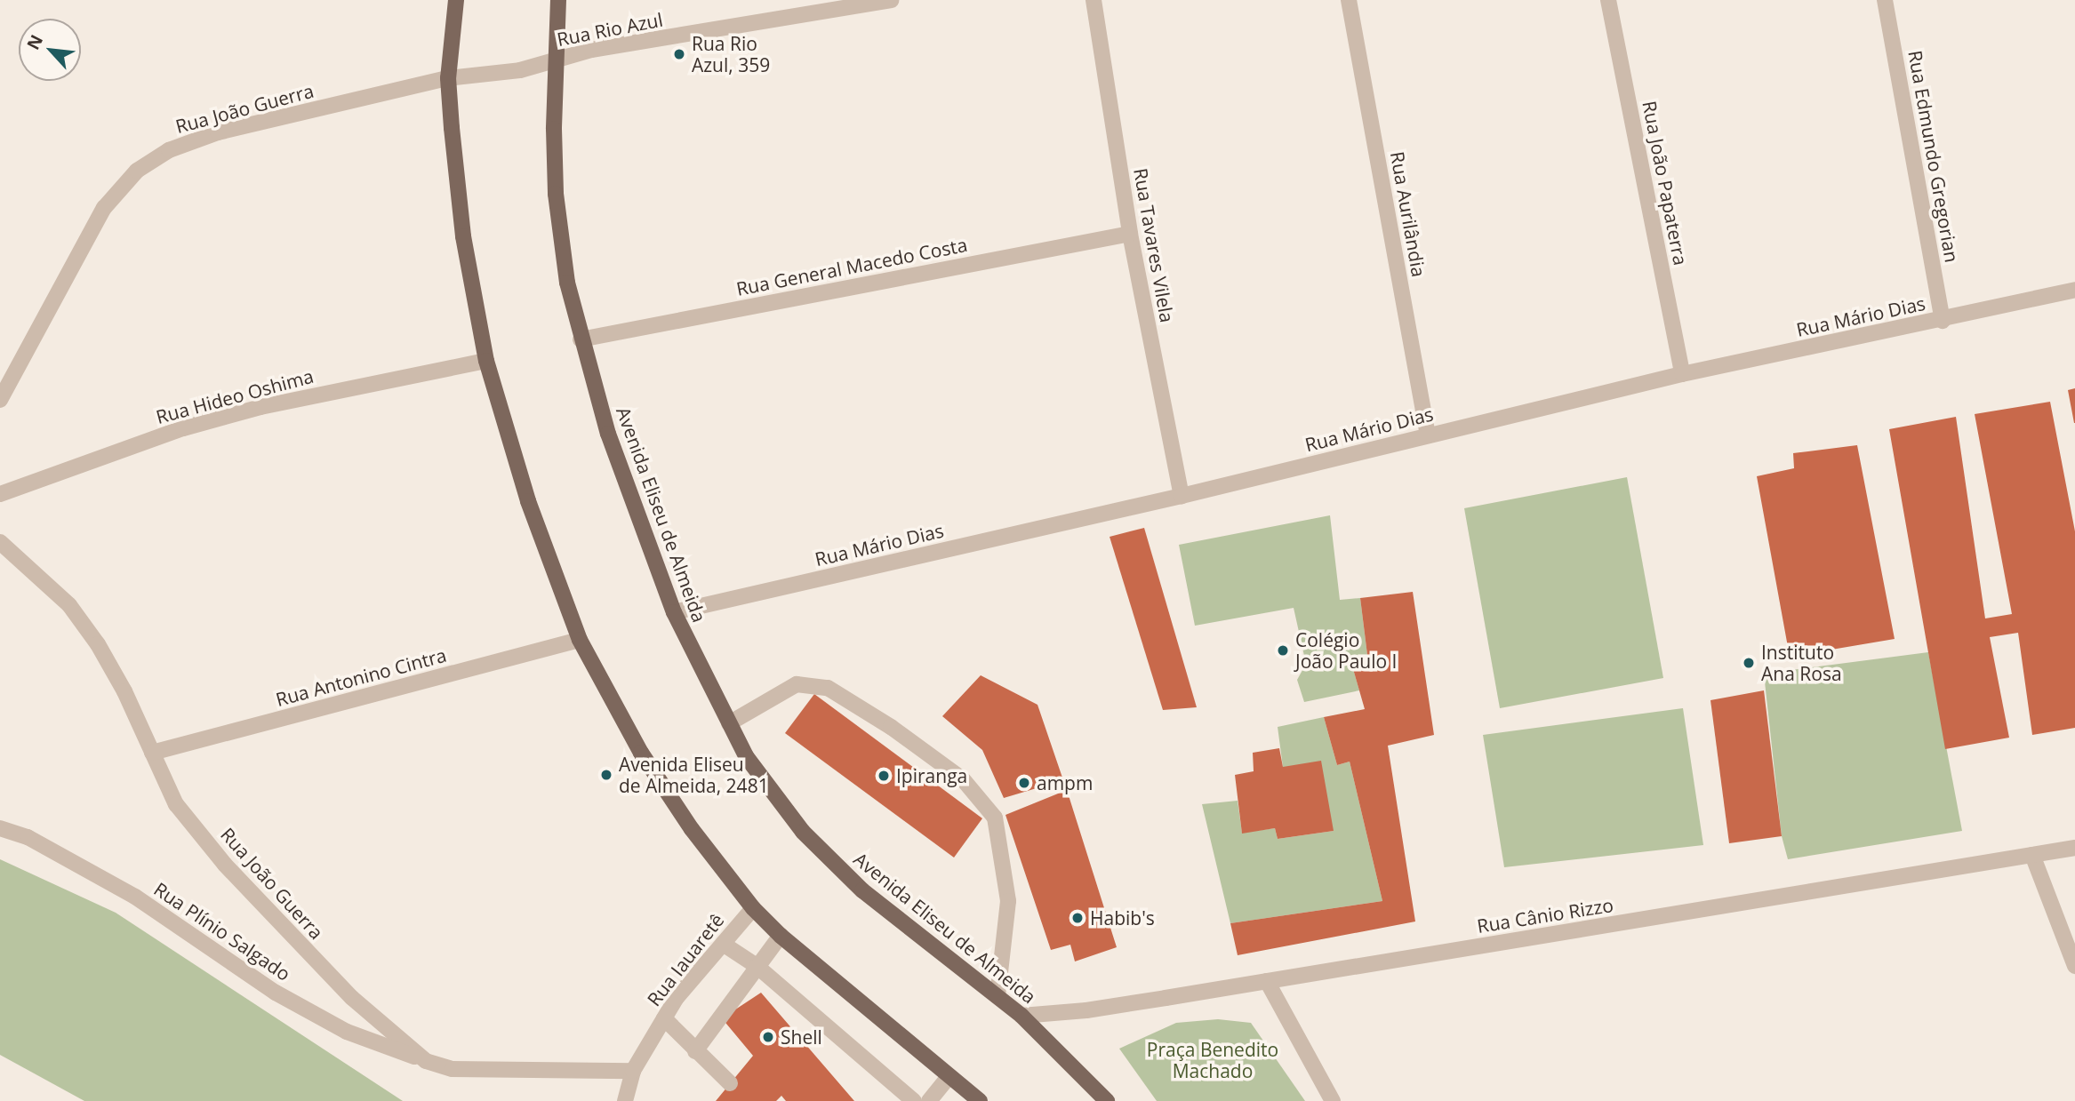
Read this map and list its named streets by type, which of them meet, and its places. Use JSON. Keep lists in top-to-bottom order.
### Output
{
  "streets": {
    "main road": ["Avenida Eliseu de Almeida"],
    "street": [
      "Rua Rio Azul",
      "Rua João Guerra",
      "Rua Edmundo Gregorian",
      "Rua João Papaterra",
      "Rua Aurilândia",
      "Rua Tavares Vilela",
      "Rua General Macedo Costa",
      "Rua Mário Dias",
      "Rua Hideo Oshima",
      "Rua Antonino Cintra",
      "Rua Cânio Rizzo",
      "Rua Plínio Salgado",
      "Rua Iauaretê"
    ]
  },
  "crossings": [
    ["Rua Rio Azul", "Rua João Guerra"],
    ["Rua Rio Azul", "Avenida Eliseu de Almeida"],
    ["Rua João Guerra", "Rua Antonino Cintra"],
    ["Rua João Guerra", "Rua Plínio Salgado"],
    ["Rua João Guerra", "Rua Iauaretê"],
    ["Rua Edmundo Gregorian", "Rua Mário Dias"],
    ["Rua João Papaterra", "Rua Mário Dias"],
    ["Rua Aurilândia", "Rua Mário Dias"],
    ["Rua Tavares Vilela", "Rua General Macedo Costa"],
    ["Rua Tavares Vilela", "Rua Mário Dias"],
    ["Rua General Macedo Costa", "Avenida Eliseu de Almeida"],
    ["Rua Mário Dias", "Avenida Eliseu de Almeida"],
    ["Avenida Eliseu de Almeida", "Rua Cânio Rizzo"]
  ],
  "parks": ["Praça Benedito Machado"],
  "places": [
    "Rua Rio Azul, 359",
    "Colégio João Paulo I",
    "Instituto Ana Rosa",
    "Avenida Eliseu de Almeida, 2481",
    "Ipiranga",
    "ampm",
    "Habib's",
    "Shell"
  ],
  "north": "top left"
}
